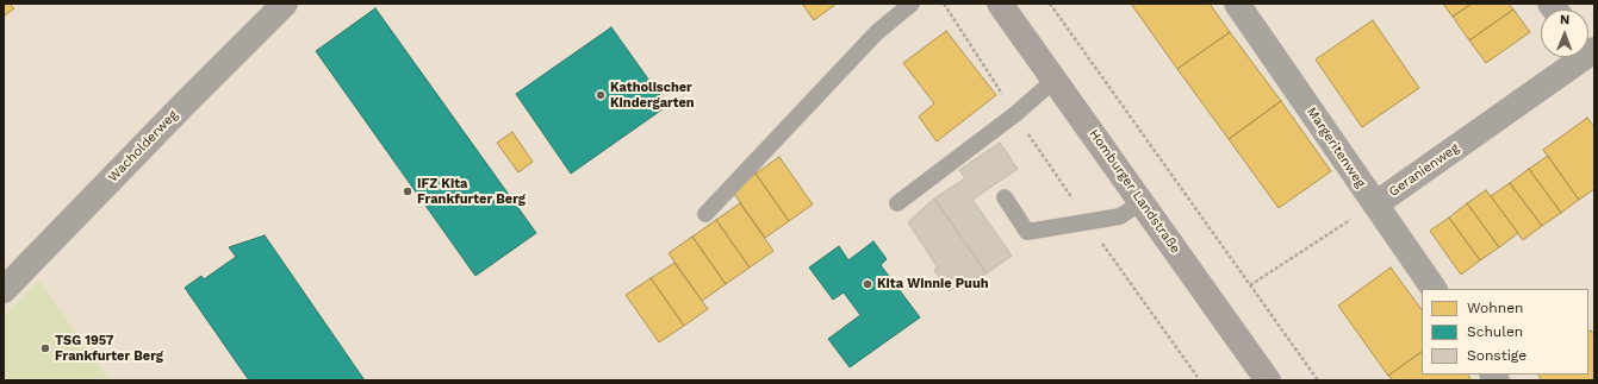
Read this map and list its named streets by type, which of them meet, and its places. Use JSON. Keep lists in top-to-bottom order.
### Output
{
  "streets": {
    "street": [
      "Wacholderweg",
      "Margeritenweg",
      "Geranienweg",
      "Homburger Landstraße"
    ]
  },
  "crossings": [
    ["Margeritenweg", "Geranienweg"]
  ],
  "places": [
    "Katholischer Kindergarten",
    "IFZ Kita Frankfurter Berg",
    "Kita Winnie Puuh",
    "TSG 1957 Frankfurter Berg"
  ],
  "legend": ["Wohnen", "Schulen", "Sonstige"],
  "north": "top"
}
